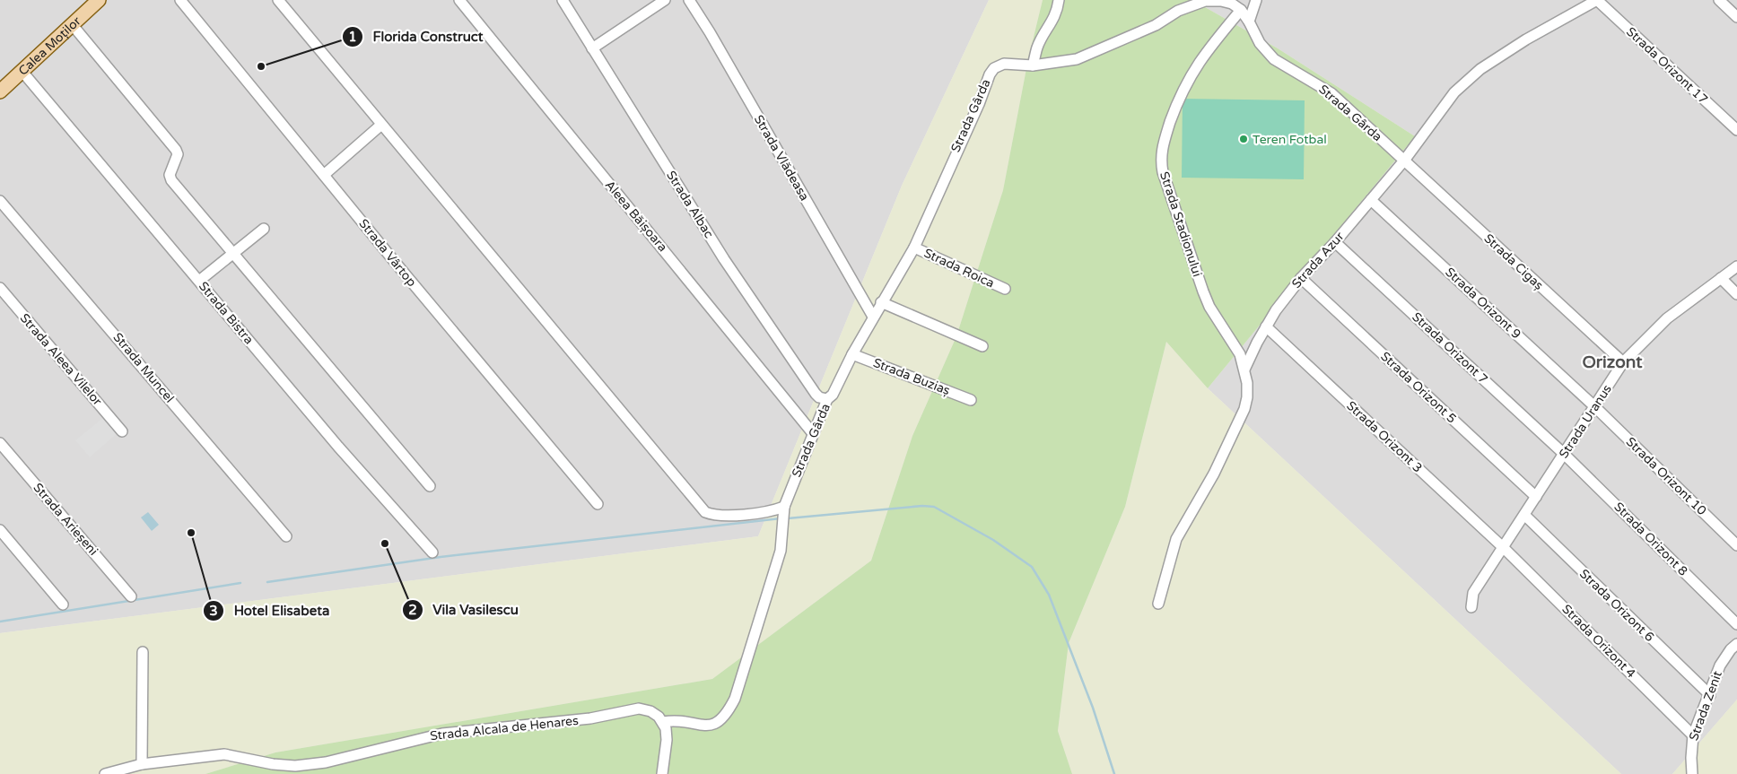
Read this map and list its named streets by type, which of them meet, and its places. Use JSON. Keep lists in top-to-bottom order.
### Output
{
  "streets": {
    "main road": ["Calea Moților"],
    "street": [
      "Strada Orizont 17",
      "Strada Gârda",
      "Strada Vlădeasa",
      "Strada Albac",
      "Aleea Băișoara",
      "Strada Stadionului",
      "Strada Vârtop",
      "Strada Azur",
      "Strada Cigaș",
      "Strada Roica",
      "Strada Orizont 9",
      "Strada Bistra",
      "Strada Orizont 7",
      "Strada Aleea Vilelor",
      "Strada Muncel",
      "Strada Buziaș",
      "Strada Orizont 5",
      "Strada Uranus",
      "Strada Orizont 3",
      "Strada Orizont 10",
      "Strada Arieșeni",
      "Strada Orizont 8",
      "Strada Orizont 6",
      "Strada Orizont 4",
      "Strada Zenit",
      "Strada Alcala de Henares"
    ]
  },
  "crossings": [
    ["Calea Moților", "Strada Bistra"],
    ["Strada Orizont 17", "Strada Azur"],
    ["Strada Gârda", "Strada Vlădeasa"],
    ["Strada Gârda", "Strada Albac"],
    ["Strada Gârda", "Aleea Băișoara"],
    ["Strada Gârda", "Strada Stadionului"],
    ["Strada Gârda", "Strada Azur"],
    ["Strada Gârda", "Strada Cigaș"],
    ["Strada Gârda", "Strada Roica"],
    ["Strada Gârda", "Strada Buziaș"],
    ["Strada Gârda", "Strada Alcala de Henares"],
    ["Strada Stadionului", "Strada Azur"],
    ["Strada Azur", "Strada Cigaș"],
    ["Strada Azur", "Strada Orizont 9"],
    ["Strada Azur", "Strada Orizont 7"],
    ["Strada Azur", "Strada Orizont 5"],
    ["Strada Azur", "Strada Orizont 3"],
    ["Strada Cigaș", "Strada Uranus"],
    ["Strada Orizont 9", "Strada Uranus"],
    ["Strada Orizont 9", "Strada Orizont 10"],
    ["Strada Orizont 7", "Strada Uranus"],
    ["Strada Orizont 7", "Strada Orizont 8"],
    ["Strada Orizont 5", "Strada Uranus"],
    ["Strada Uranus", "Strada Orizont 3"],
    ["Strada Uranus", "Strada Orizont 10"],
    ["Strada Uranus", "Strada Orizont 8"],
    ["Strada Uranus", "Strada Orizont 6"],
    ["Strada Uranus", "Strada Orizont 4"],
    ["Strada Orizont 3", "Strada Orizont 4"],
    ["Strada Orizont 6", "Strada Zenit"],
    ["Strada Orizont 4", "Strada Zenit"]
  ],
  "districts": ["Orizont"],
  "places": [
    "Florida Construct",
    "Teren Fotbal",
    "Hotel Elisabeta",
    "Vila Vasilescu"
  ]
}
